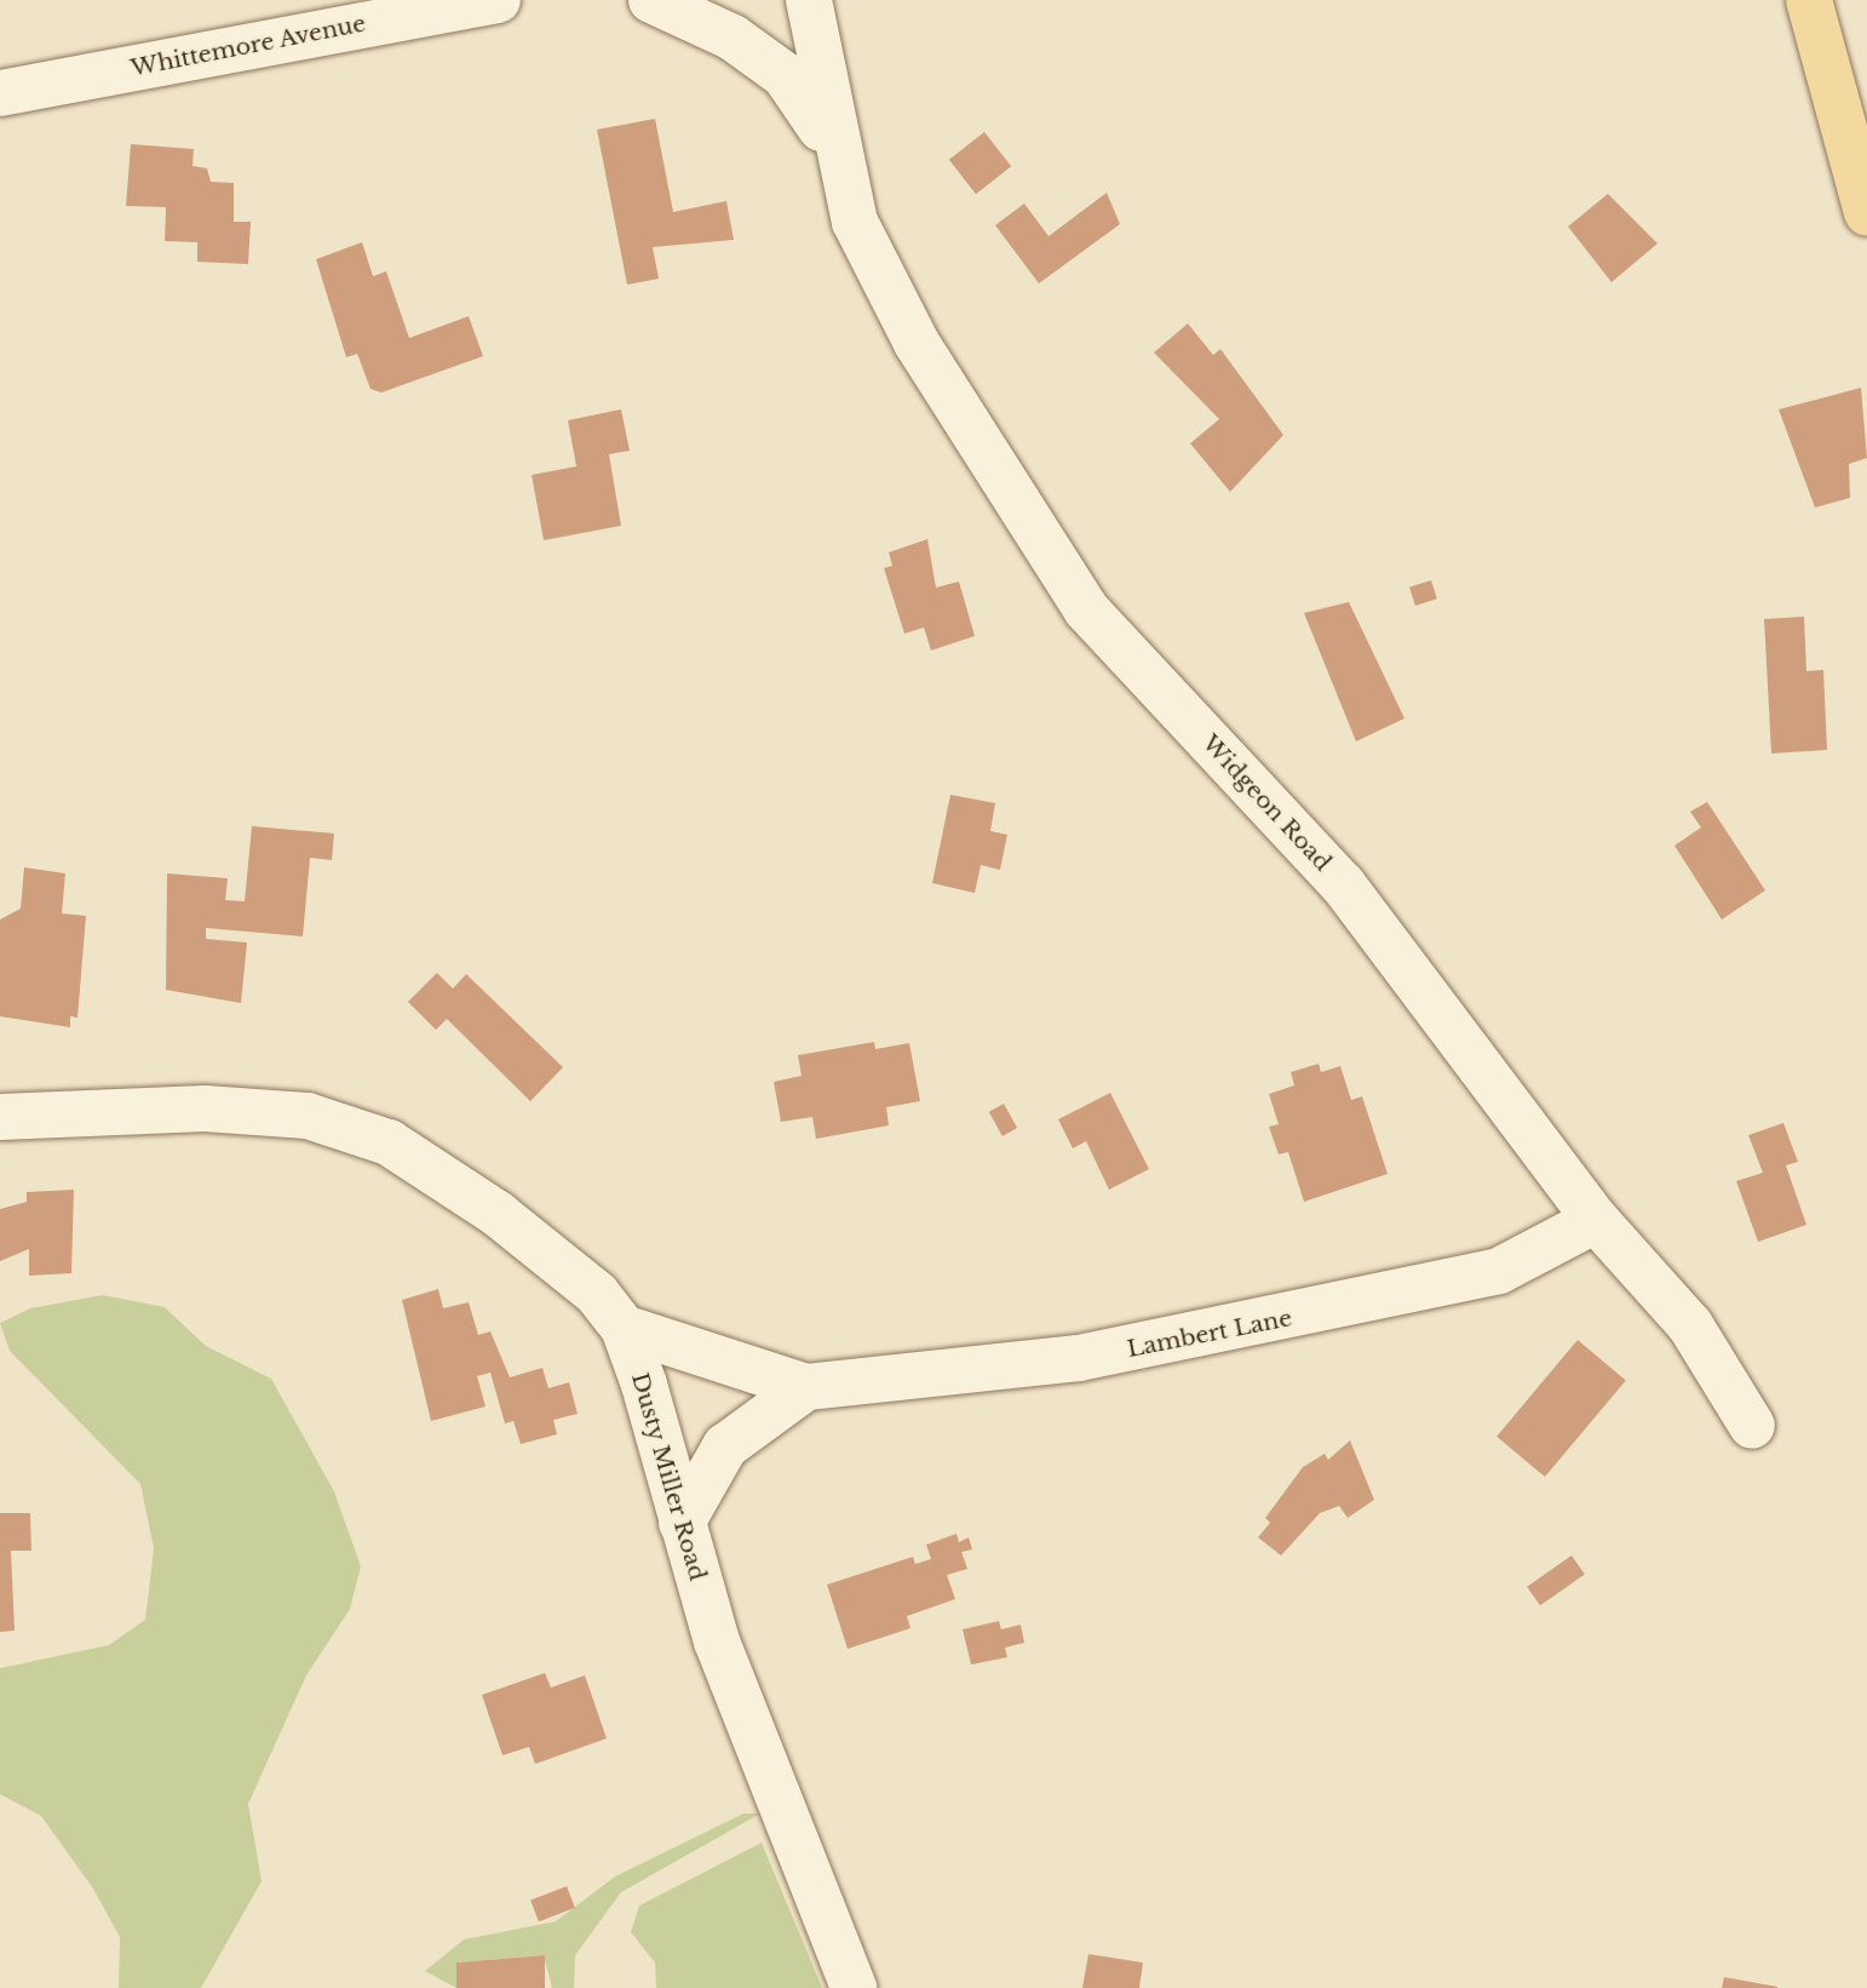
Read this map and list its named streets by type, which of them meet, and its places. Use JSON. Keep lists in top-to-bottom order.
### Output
{
  "streets": {
    "street": [
      "Whittemore Avenue",
      "Widgeon Road",
      "Lambert Lane",
      "Dusty Miller Road"
    ]
  },
  "crossings": [
    ["Widgeon Road", "Lambert Lane"],
    ["Lambert Lane", "Dusty Miller Road"]
  ]
}
